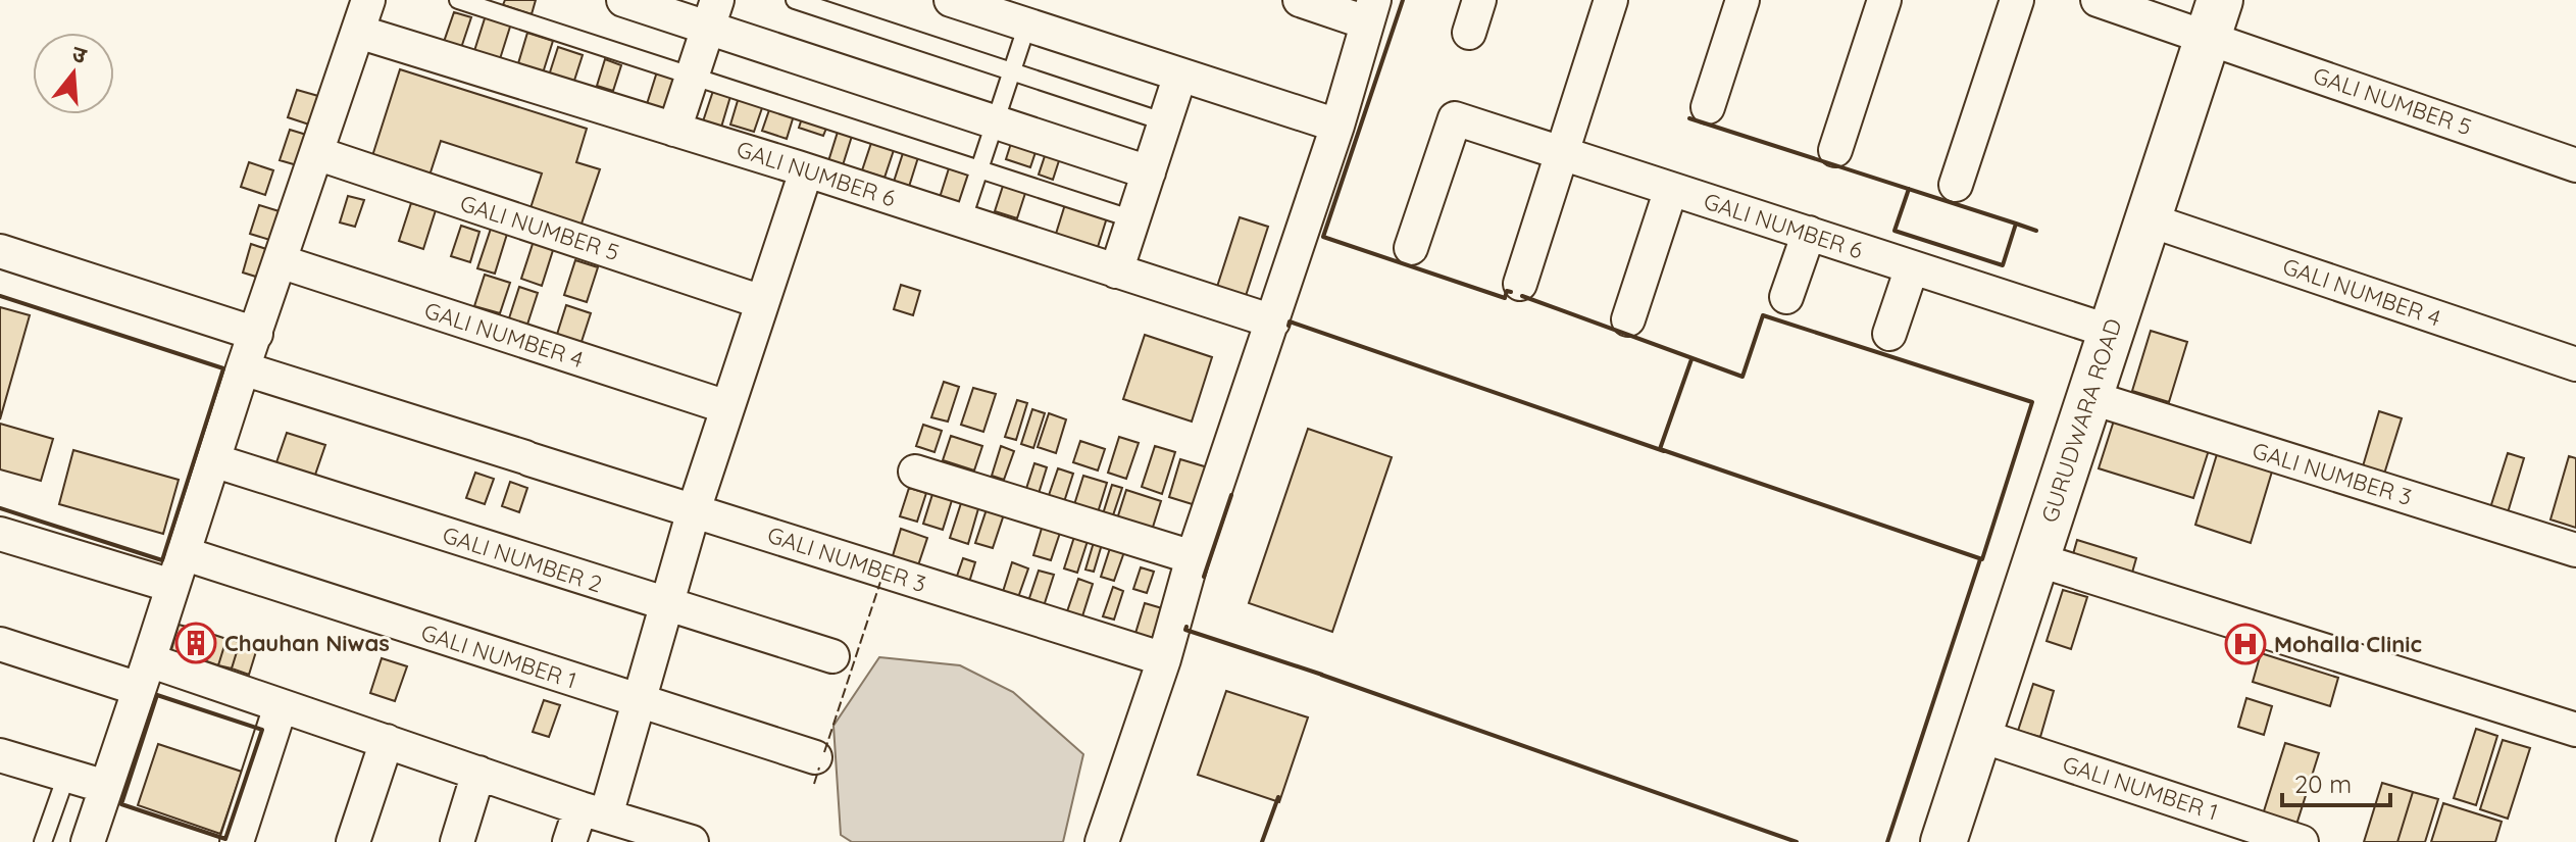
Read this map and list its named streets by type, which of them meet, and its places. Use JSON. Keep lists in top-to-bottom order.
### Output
{
  "streets": {
    "street": [
      "GALI NUMBER 5",
      "GALI NUMBER 6",
      "GALI NUMBER 4",
      "GURUDWARA ROAD",
      "GALI NUMBER 3",
      "GALI NUMBER 2",
      "GALI NUMBER 1"
    ]
  },
  "crossings": [
    ["GALI NUMBER 5", "GURUDWARA ROAD"],
    ["GALI NUMBER 6", "GURUDWARA ROAD"],
    ["GALI NUMBER 4", "GURUDWARA ROAD"],
    ["GURUDWARA ROAD", "GALI NUMBER 3"],
    ["GURUDWARA ROAD", "GALI NUMBER 1"]
  ],
  "places": {
    "building": ["Chauhan Niwas"],
    "hospital": ["Mohalla Clinic"]
  },
  "scale_bar": "20 m",
  "north": "top"
}
